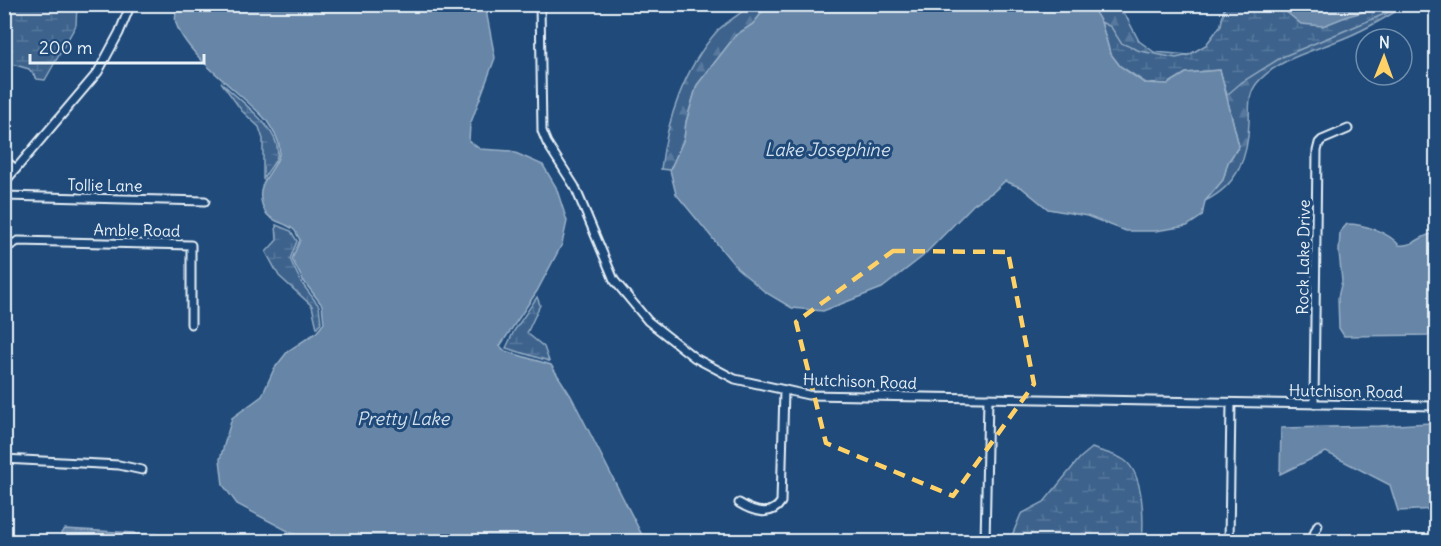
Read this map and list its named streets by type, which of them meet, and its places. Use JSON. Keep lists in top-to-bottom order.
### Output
{
  "streets": {
    "street": [
      "Tollie Lane",
      "Amble Road",
      "Rock Lake Drive",
      "Hutchison Road"
    ]
  },
  "crossings": [
    ["Rock Lake Drive", "Hutchison Road"]
  ],
  "water": ["Lake Josephine", "Pretty Lake"],
  "scale_bar": "200 m",
  "north": "top"
}
